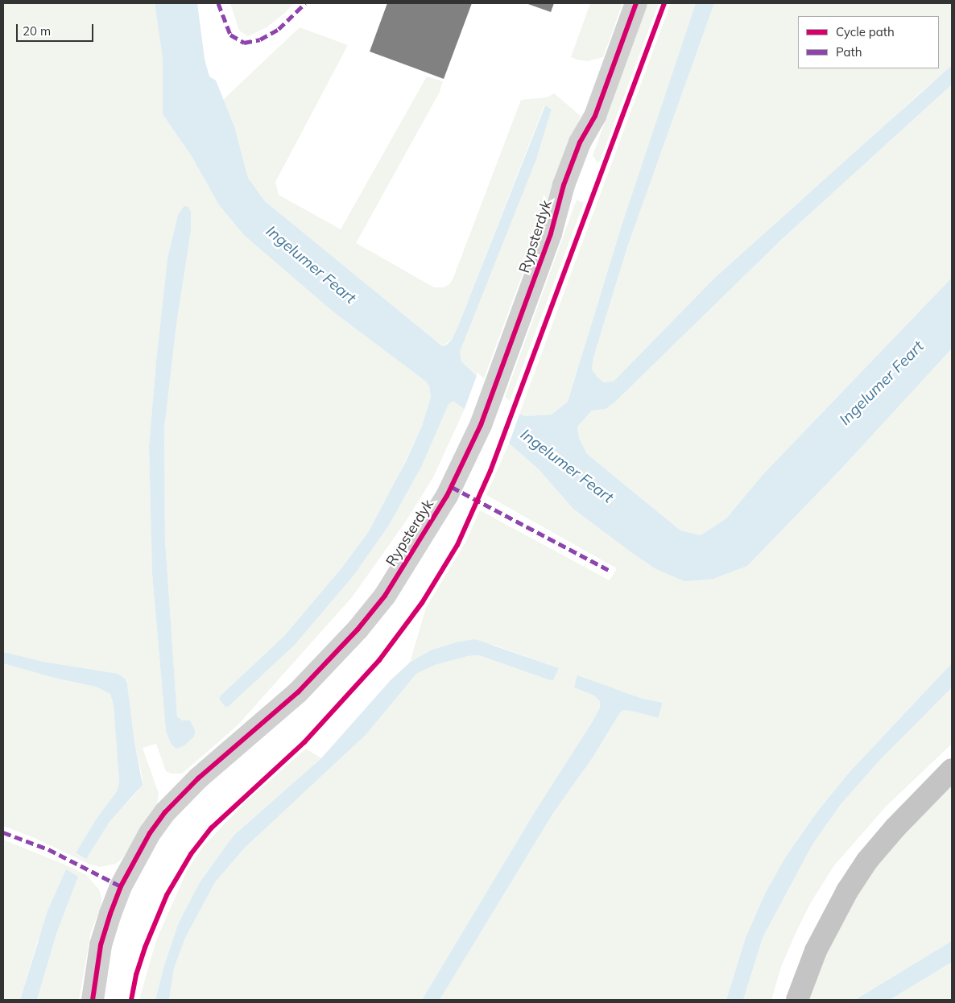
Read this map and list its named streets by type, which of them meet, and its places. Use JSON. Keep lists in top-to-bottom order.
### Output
{
  "streets": {
    "street": ["Rypsterdyk"]
  },
  "water": ["Ingelumer Feart"],
  "legend": ["Cycle path", "Path"],
  "scale_bar": "20 m"
}
